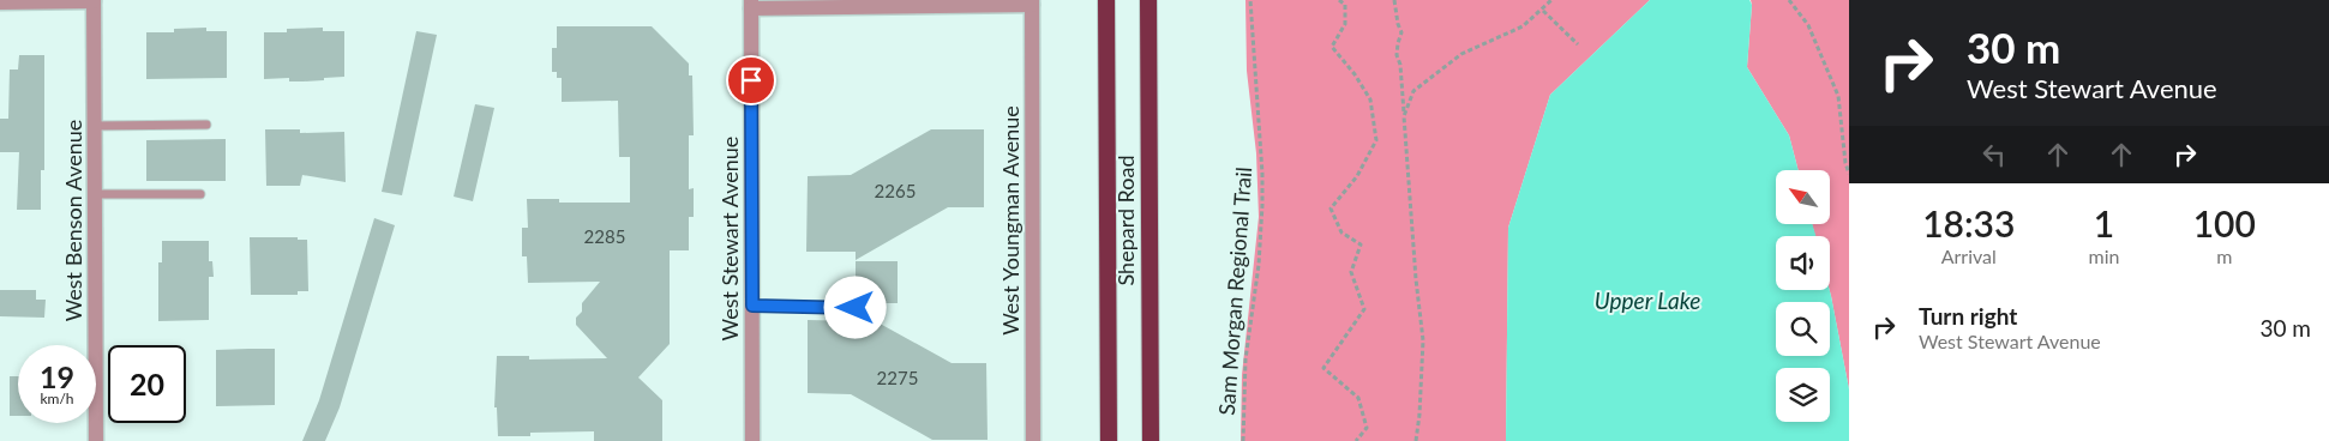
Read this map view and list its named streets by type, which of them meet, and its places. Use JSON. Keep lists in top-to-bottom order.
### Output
{
  "streets": {
    "highway": ["Shepard Road"],
    "street": ["West Benson Avenue", "West Youngman Avenue", "West Stewart Avenue"],
    "path": ["Sam Morgan Regional Trail"]
  },
  "water": ["Upper Lake"],
  "house_numbers": ["2265", "2285", "2275"],
  "north": "top left",
  "page": {
    "turn": ["30 m", "West Stewart Avenue"],
    "eta": [
      "18:33",
      "Arrival",
      "1",
      "min",
      "100",
      "m"
    ],
    "list": [
      {
        "name": "Turn right",
        "note": "West Stewart Avenue",
        "value": "30 m"
      }
    ],
    "speed": "19 km/h",
    "limit": "20"
  }
}
